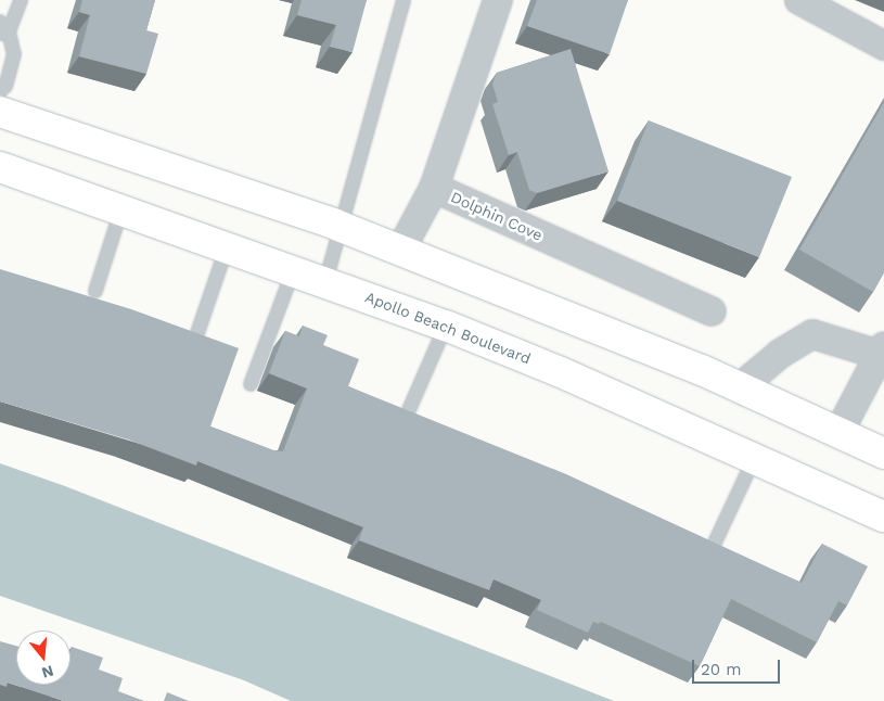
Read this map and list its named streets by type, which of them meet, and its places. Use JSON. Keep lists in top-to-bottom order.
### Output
{
  "streets": {
    "main road": ["Apollo Beach Boulevard"],
    "street": ["Dolphin Cove"]
  },
  "scale_bar": "20 m",
  "north": "bottom"
}
